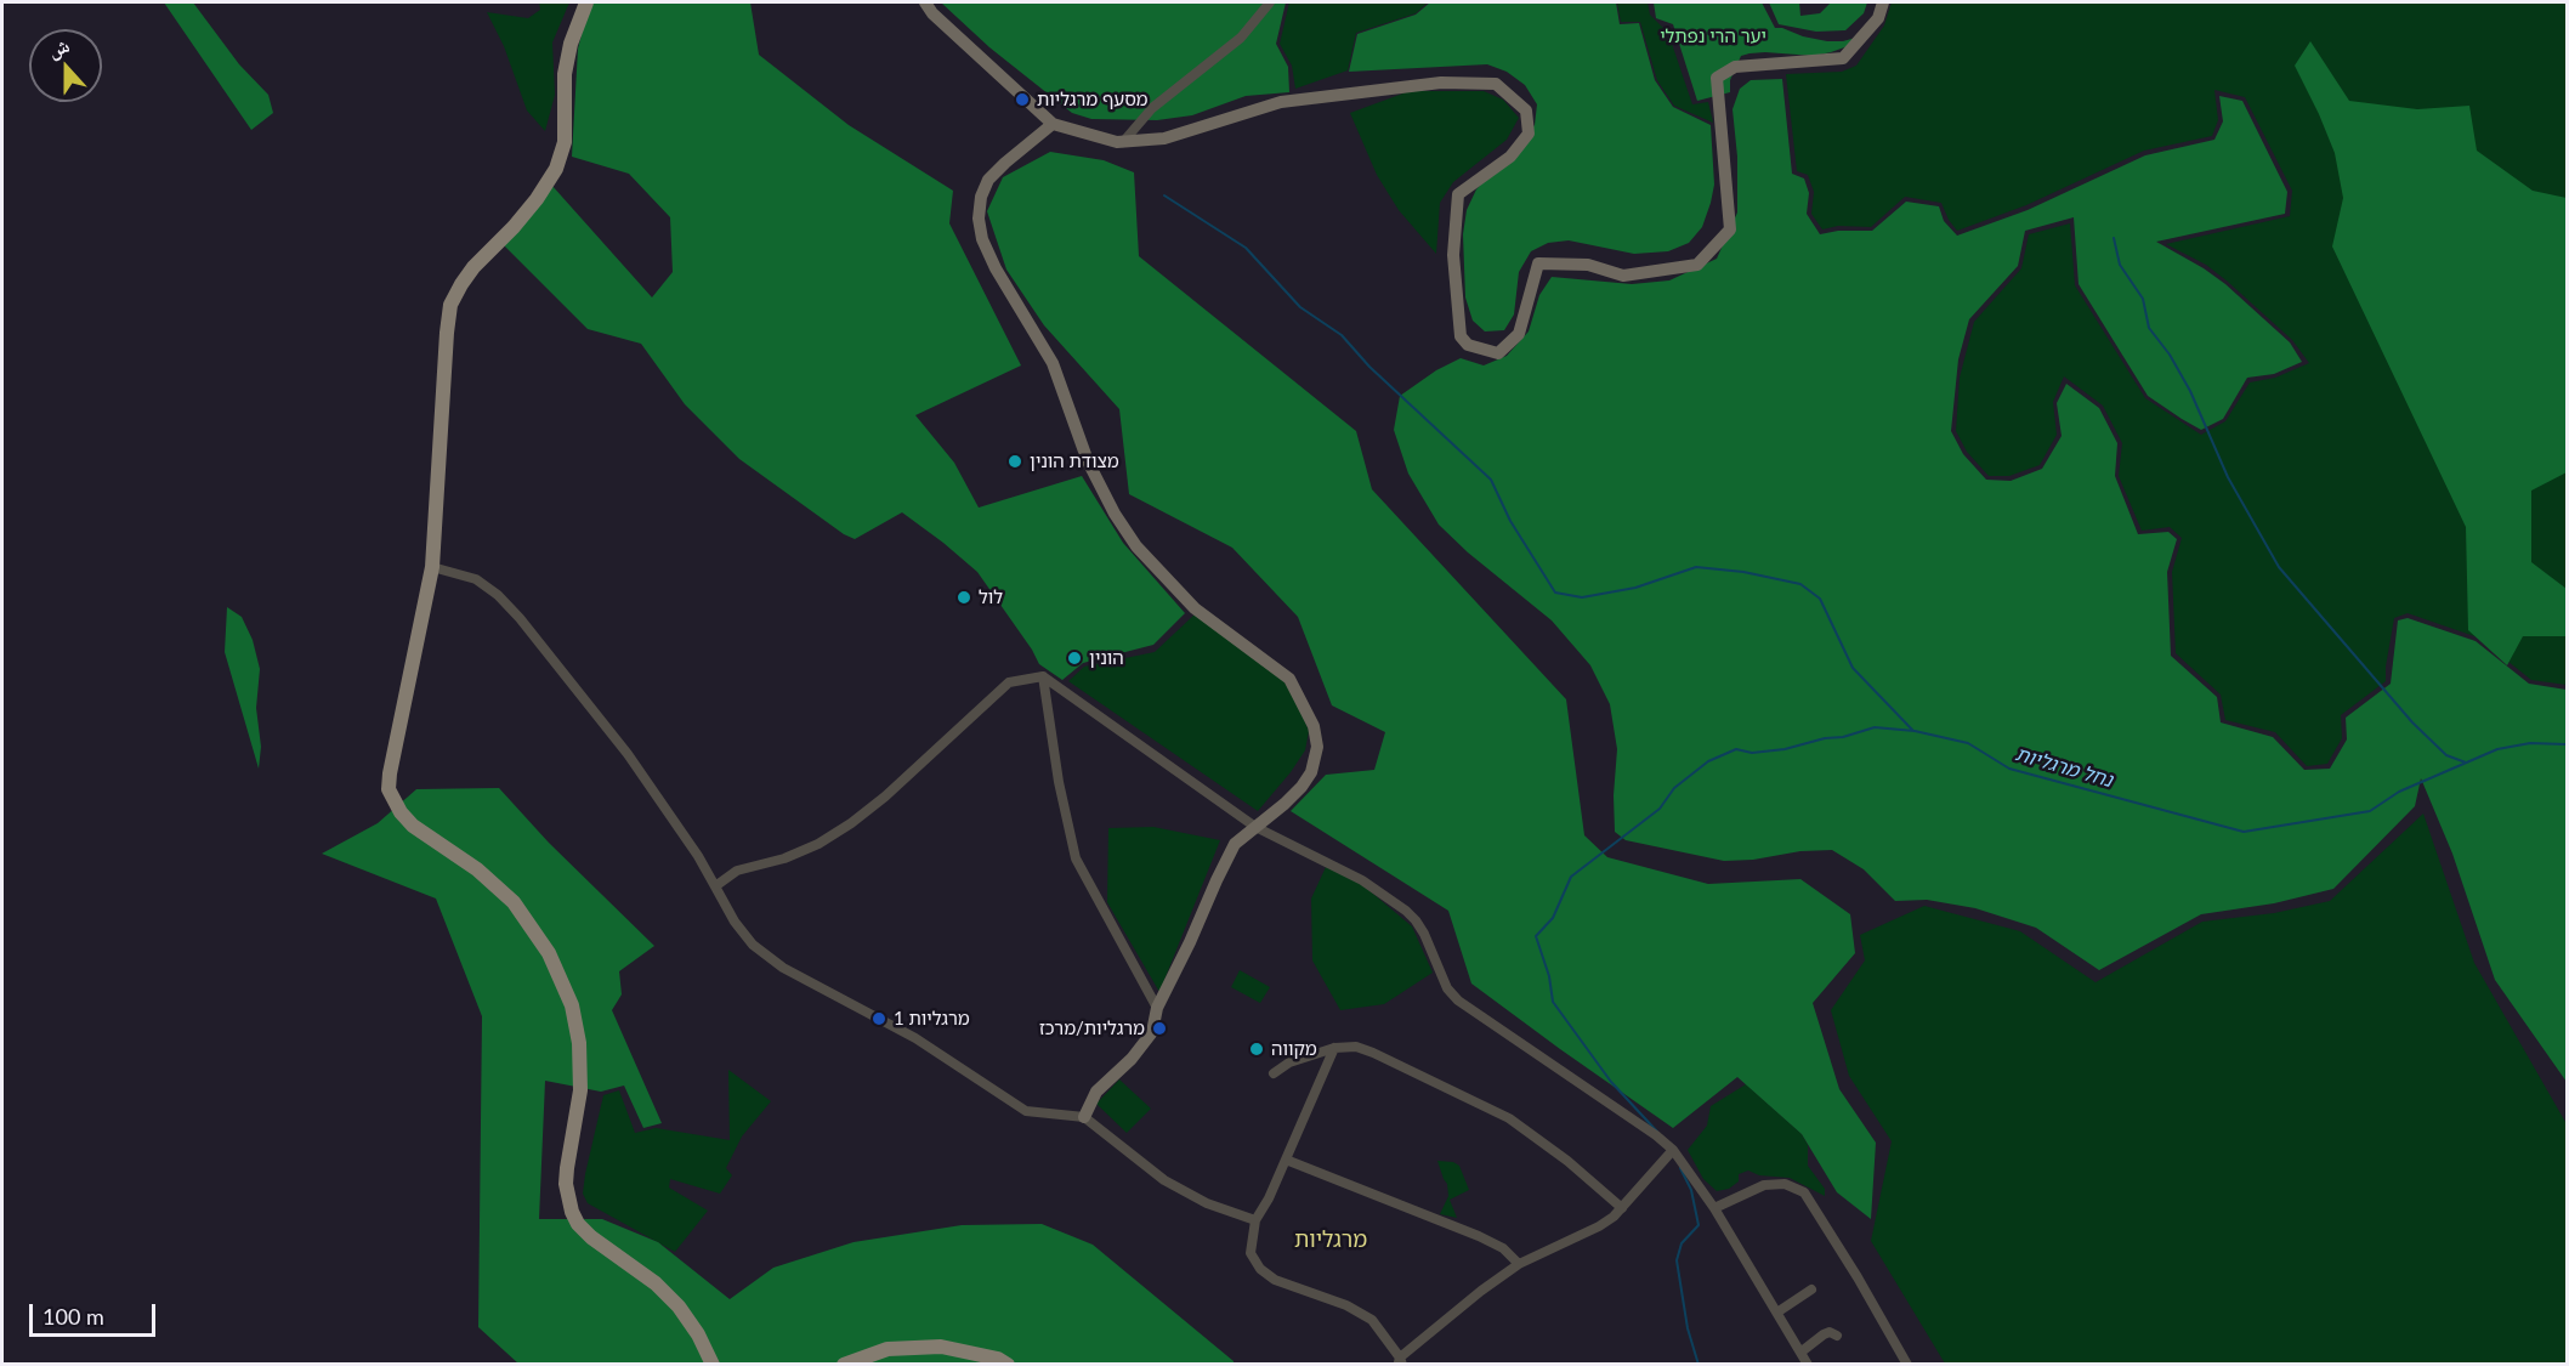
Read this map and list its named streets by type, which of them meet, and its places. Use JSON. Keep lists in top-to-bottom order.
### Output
{
  "districts": ["מרגליות"],
  "water": ["נחל מרגליות"],
  "parks": ["יער הרי נפתלי"],
  "places": [
    "מסעף מרגליות",
    "מצודת הונין",
    "לול",
    "הונין",
    "מרגליות 1",
    "מרגליות/מרכז",
    "מקווה"
  ],
  "scale_bar": "100 m",
  "north": "top"
}
